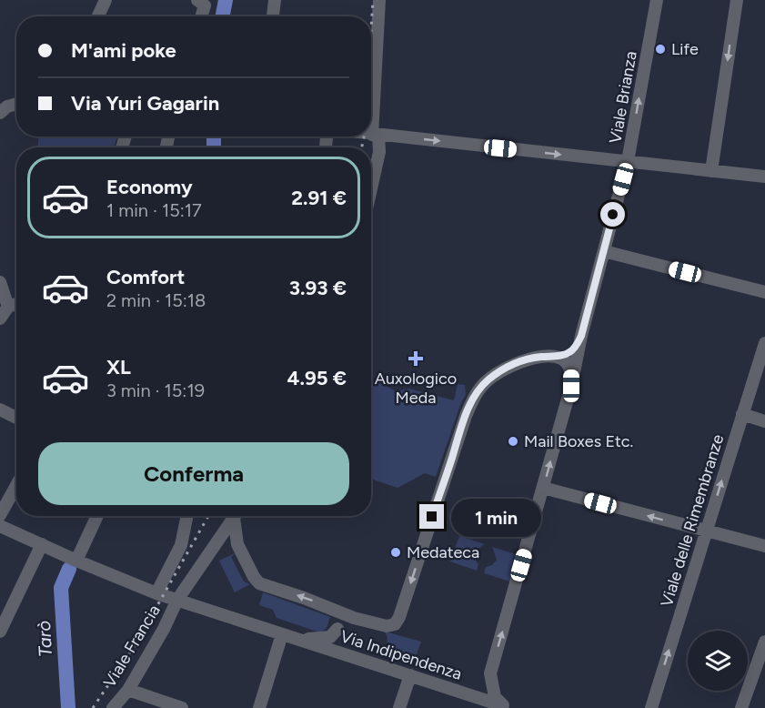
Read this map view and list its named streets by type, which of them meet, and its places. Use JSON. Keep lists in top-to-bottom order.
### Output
{
  "streets": {
    "street": [
      "Viale Brianza",
      "Viale delle Rimembranze",
      "Viale Francia",
      "Via Indipendenza"
    ]
  },
  "crossings": [
    ["Viale Brianza", "Via Indipendenza"],
    ["Viale Francia", "Via Indipendenza"]
  ],
  "one_way": ["Viale delle Rimembranze"],
  "water": ["Tarò"],
  "places": {
    "other": ["Life", "Mail Boxes Etc.", "Medateca"],
    "health": ["Auxologico Meda"]
  },
  "page": {
    "banner": ["M'ami poke", "Via Yuri Gagarin"],
    "list": [
      {
        "name": "Economy",
        "note": "1 min · 15:17",
        "value": "2.91 €"
      },
      {
        "name": "Comfort",
        "note": "2 min · 15:18",
        "value": "3.93 €"
      },
      {
        "name": "XL",
        "note": "3 min · 15:19",
        "value": "4.95 €"
      }
    ],
    "buttons": "Conferma",
    "bubble": "1 min"
  }
}
